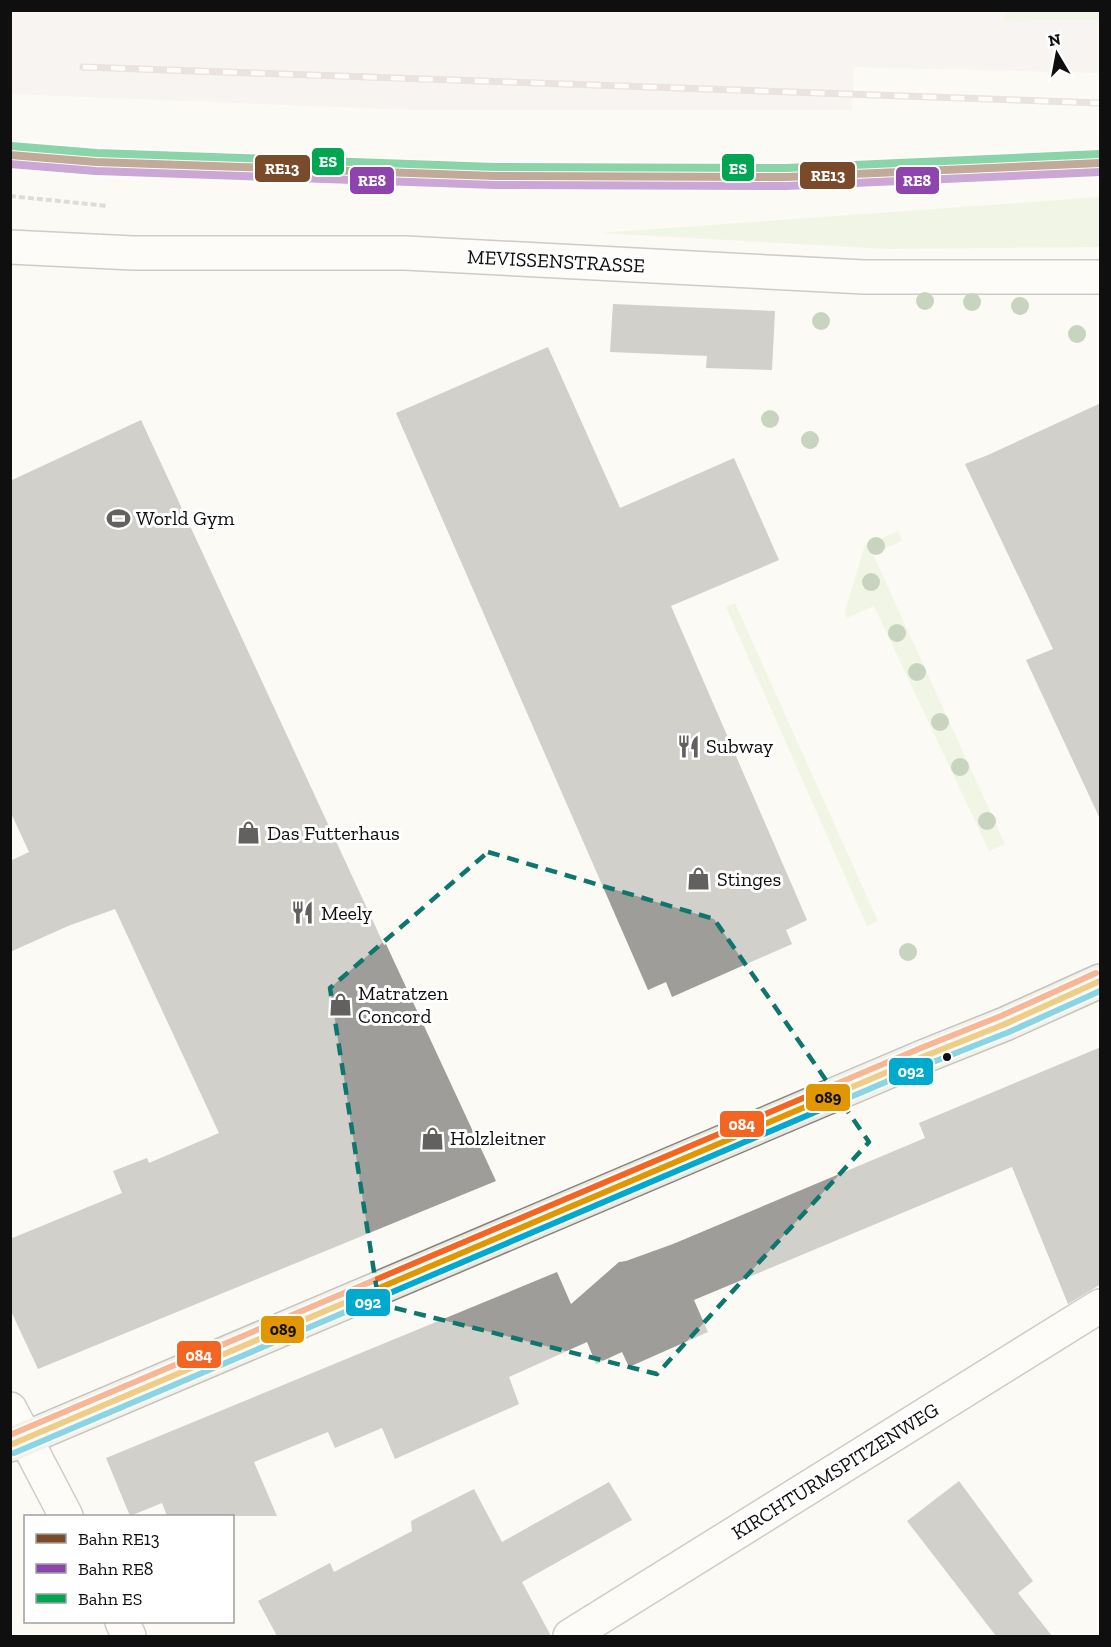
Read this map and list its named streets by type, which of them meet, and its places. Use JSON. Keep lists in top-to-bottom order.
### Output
{
  "streets": {
    "street": ["MEVISSENSTRASSE", "KIRCHTURMSPITZENWEG"]
  },
  "places": {
    "sports": ["World Gym"],
    "restaurant": ["Subway", "Meely"],
    "shop": [
      "Das Futterhaus",
      "Stinges",
      "Matratzen Concord",
      "Holzleitner"
    ]
  },
  "lines": [
    "rail line ES",
    "rail line RE13",
    "rail line RE8",
    "transit line 084",
    "transit line 089",
    "transit line 092"
  ],
  "legend": ["Bahn RE13", "Bahn RE8", "Bahn ES"],
  "north": "top"
}
